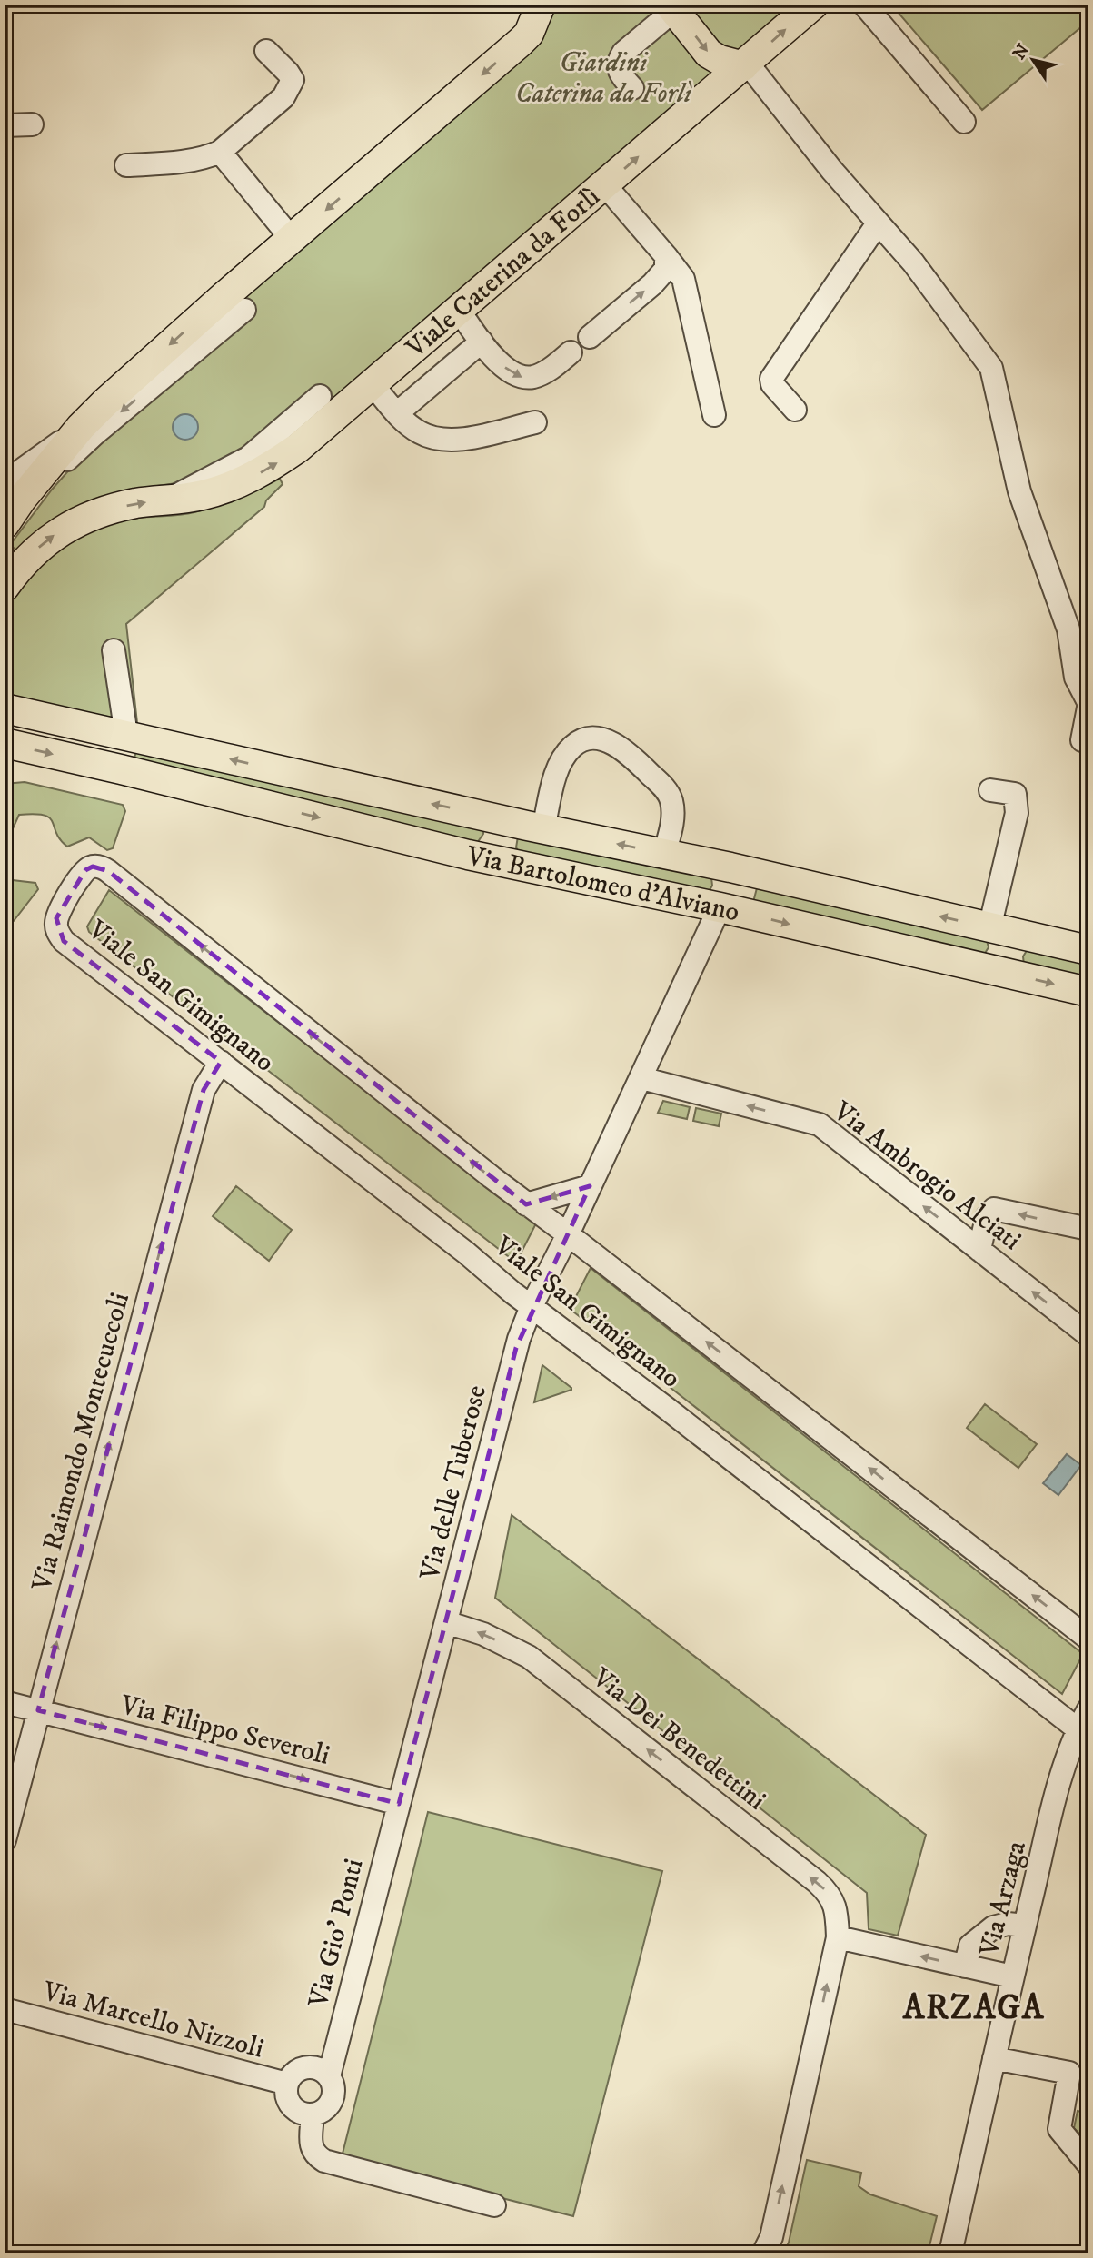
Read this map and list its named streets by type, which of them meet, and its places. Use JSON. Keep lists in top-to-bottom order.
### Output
{
  "streets": {
    "main road": ["Viale Caterina da Forlì", "Via Bartolomeo d'Alviano"],
    "street": [
      "Viale San Gimignano",
      "Via Ambrogio Alciati",
      "Via Raimondo Montecuccoli",
      "Via delle Tuberose",
      "Via Filippo Severoli",
      "Via Dei Benedettini",
      "Via Arzaga",
      "Via Gio' Ponti",
      "Via Marcello Nizzoli"
    ]
  },
  "crossings": [
    ["Via Bartolomeo d'Alviano", "Via delle Tuberose"],
    ["Viale San Gimignano", "Via Raimondo Montecuccoli"],
    ["Viale San Gimignano", "Via delle Tuberose"],
    ["Viale San Gimignano", "Via Arzaga"],
    ["Via Ambrogio Alciati", "Via delle Tuberose"],
    ["Via Raimondo Montecuccoli", "Via Filippo Severoli"],
    ["Via delle Tuberose", "Via Filippo Severoli"],
    ["Via delle Tuberose", "Via Dei Benedettini"],
    ["Via delle Tuberose", "Via Gio' Ponti"],
    ["Via Filippo Severoli", "Via Gio' Ponti"],
    ["Via Gio' Ponti", "Via Marcello Nizzoli"]
  ],
  "one_way": [
    "Via Ambrogio Alciati",
    "Via Raimondo Montecuccoli",
    "Via Filippo Severoli",
    "Via Dei Benedettini"
  ],
  "districts": ["ARZAGA"],
  "parks": ["Giardini Caterina da Forlì"],
  "north": "top left"
}
